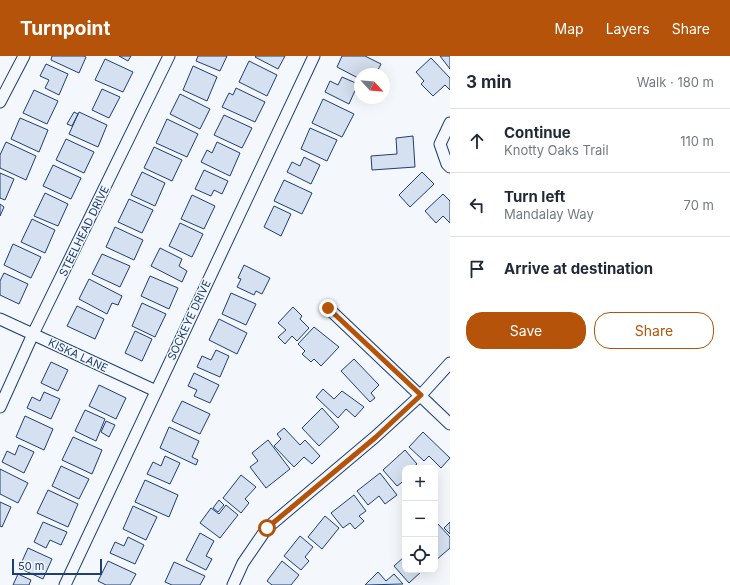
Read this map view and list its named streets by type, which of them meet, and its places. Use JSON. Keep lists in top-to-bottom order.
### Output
{
  "streets": {
    "street": ["STEELHEAD DRIVE", "SOCKEYE DRIVE", "KISKA LANE"]
  },
  "crossings": [
    ["STEELHEAD DRIVE", "KISKA LANE"],
    ["SOCKEYE DRIVE", "KISKA LANE"]
  ],
  "scale_bar": "50 m",
  "north": "bottom right",
  "page": {
    "header": "Turnpoint",
    "nav": ["Map", "Layers", "Share"],
    "heading": ["3 min", "Walk · 180 m"],
    "list": [
      ["Continue", "Knotty Oaks Trail", "110 m"],
      ["Turn left", "Mandalay Way", "70 m"],
      "Arrive at destination"
    ],
    "buttons": ["Save", "Share"],
    "map_buttons": ["+", "−"],
    "scale": "50 m"
  }
}
